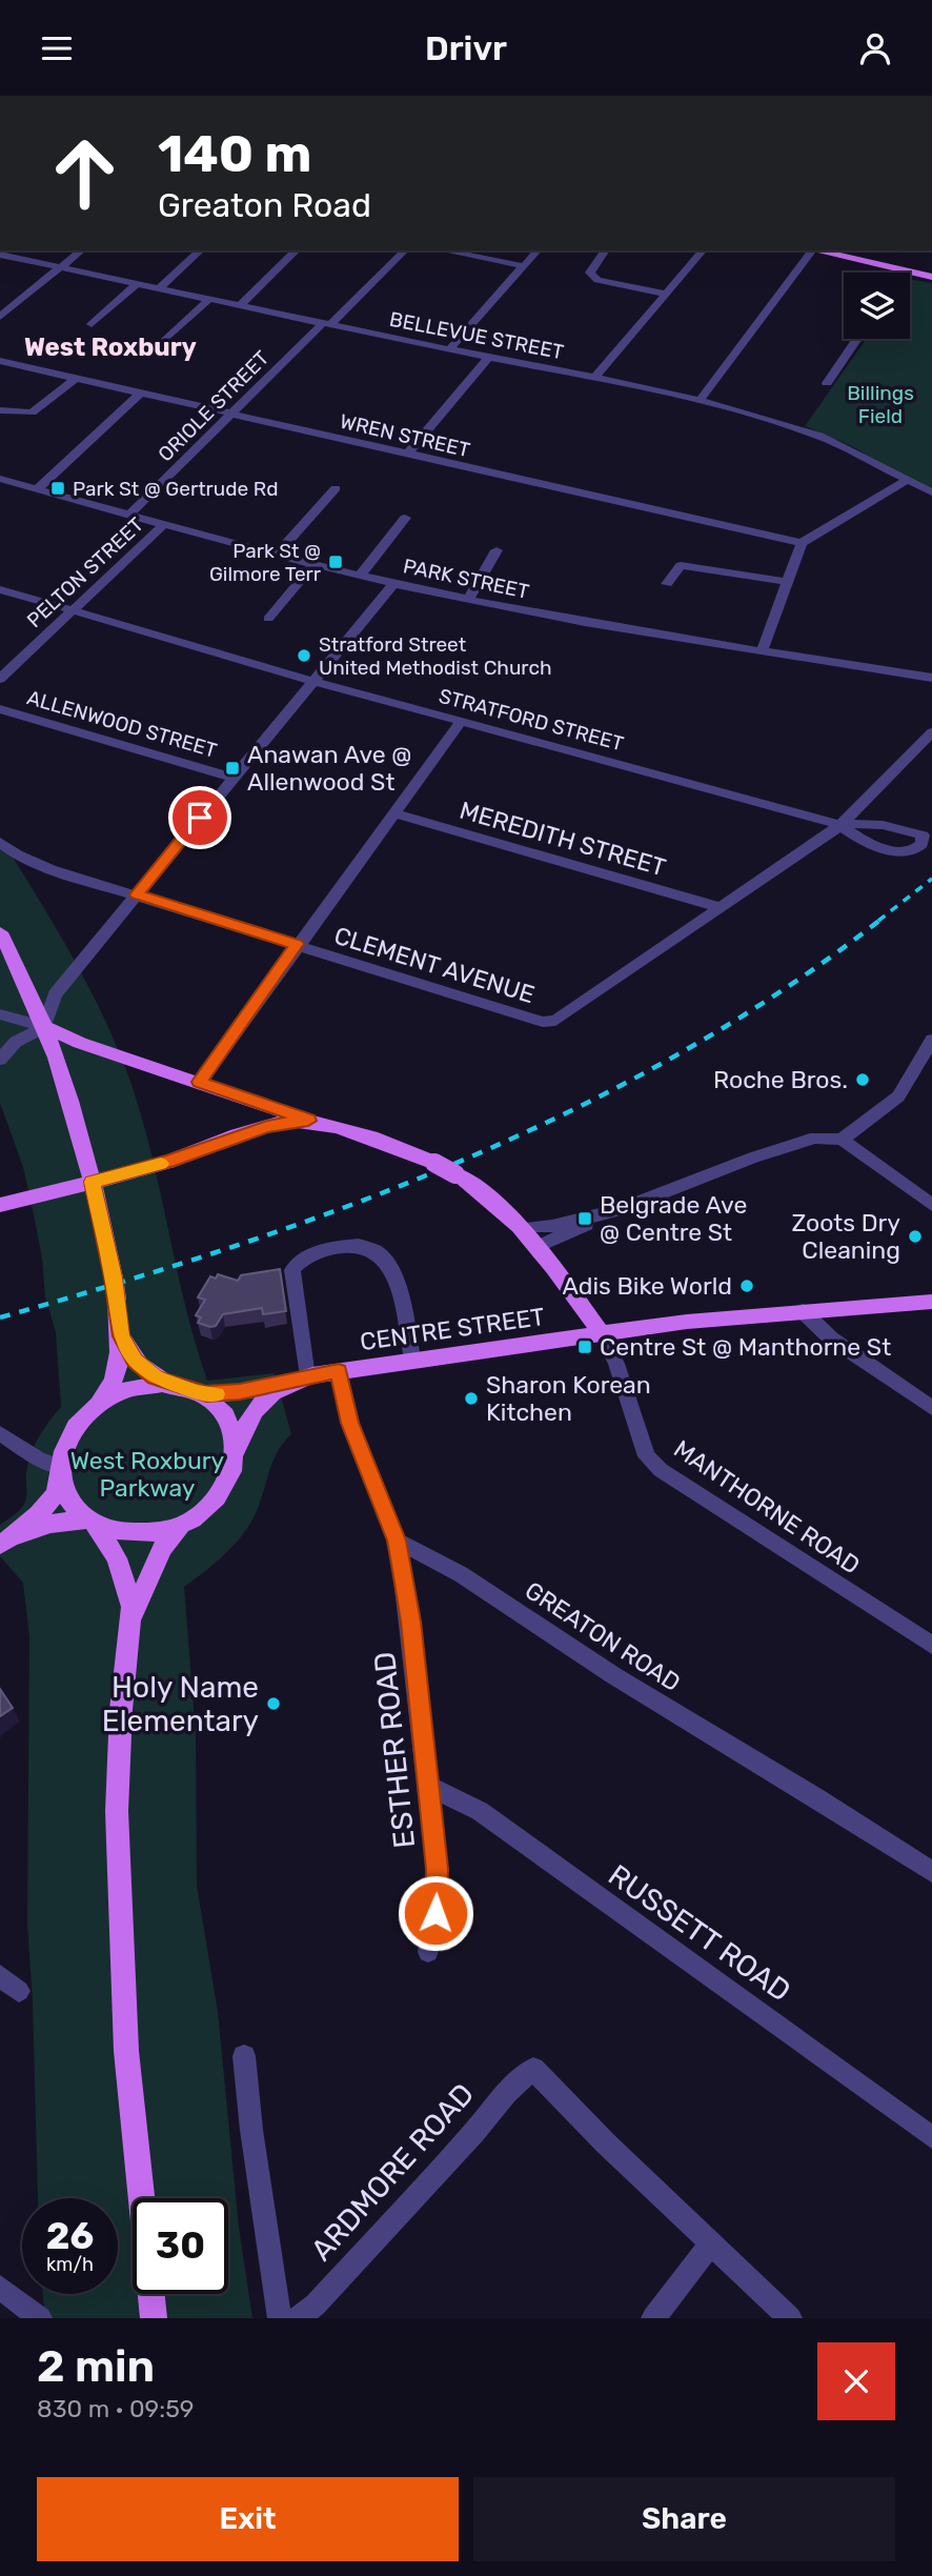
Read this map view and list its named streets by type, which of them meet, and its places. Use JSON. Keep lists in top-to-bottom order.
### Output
{
  "streets": {
    "main road": ["CENTRE STREET"],
    "street": [
      "BELLEVUE STREET",
      "ORIOLE STREET",
      "WREN STREET",
      "PELTON STREET",
      "PARK STREET",
      "STRATFORD STREET",
      "ALLENWOOD STREET",
      "MEREDITH STREET",
      "CLEMENT AVENUE",
      "MANTHORNE ROAD",
      "GREATON ROAD",
      "ESTHER ROAD",
      "RUSSETT ROAD",
      "ARDMORE ROAD"
    ]
  },
  "crossings": [
    ["BELLEVUE STREET", "ORIOLE STREET"],
    ["ORIOLE STREET", "WREN STREET"],
    ["ORIOLE STREET", "PARK STREET"],
    ["PELTON STREET", "PARK STREET"],
    ["PELTON STREET", "STRATFORD STREET"],
    ["STRATFORD STREET", "CLEMENT AVENUE"],
    ["MEREDITH STREET", "CLEMENT AVENUE"],
    ["CENTRE STREET", "MANTHORNE ROAD"],
    ["GREATON ROAD", "ESTHER ROAD"],
    ["ESTHER ROAD", "RUSSETT ROAD"]
  ],
  "districts": ["West Roxbury"],
  "parks": ["Billings Field", "West Roxbury Parkway"],
  "places": {
    "transit": [
      "Park St @ Gertrude Rd",
      "Park St @ Gilmore Terr",
      "Anawan Ave @ Allenwood St",
      "Belgrade Ave @ Centre St",
      "Centre St @ Manthorne St"
    ],
    "other": [
      "Stratford Street United Methodist Church",
      "Roche Bros.",
      "Zoots Dry Cleaning",
      "Adis Bike World",
      "Sharon Korean Kitchen",
      "Holy Name Elementary"
    ]
  },
  "page": {
    "header": "Drivr",
    "turn": ["140 m", "Greaton Road"],
    "speed": "26 km/h",
    "limit": "30",
    "heading": ["2 min", "830 m · 09:59"],
    "buttons": ["Exit", "Share"]
  }
}
